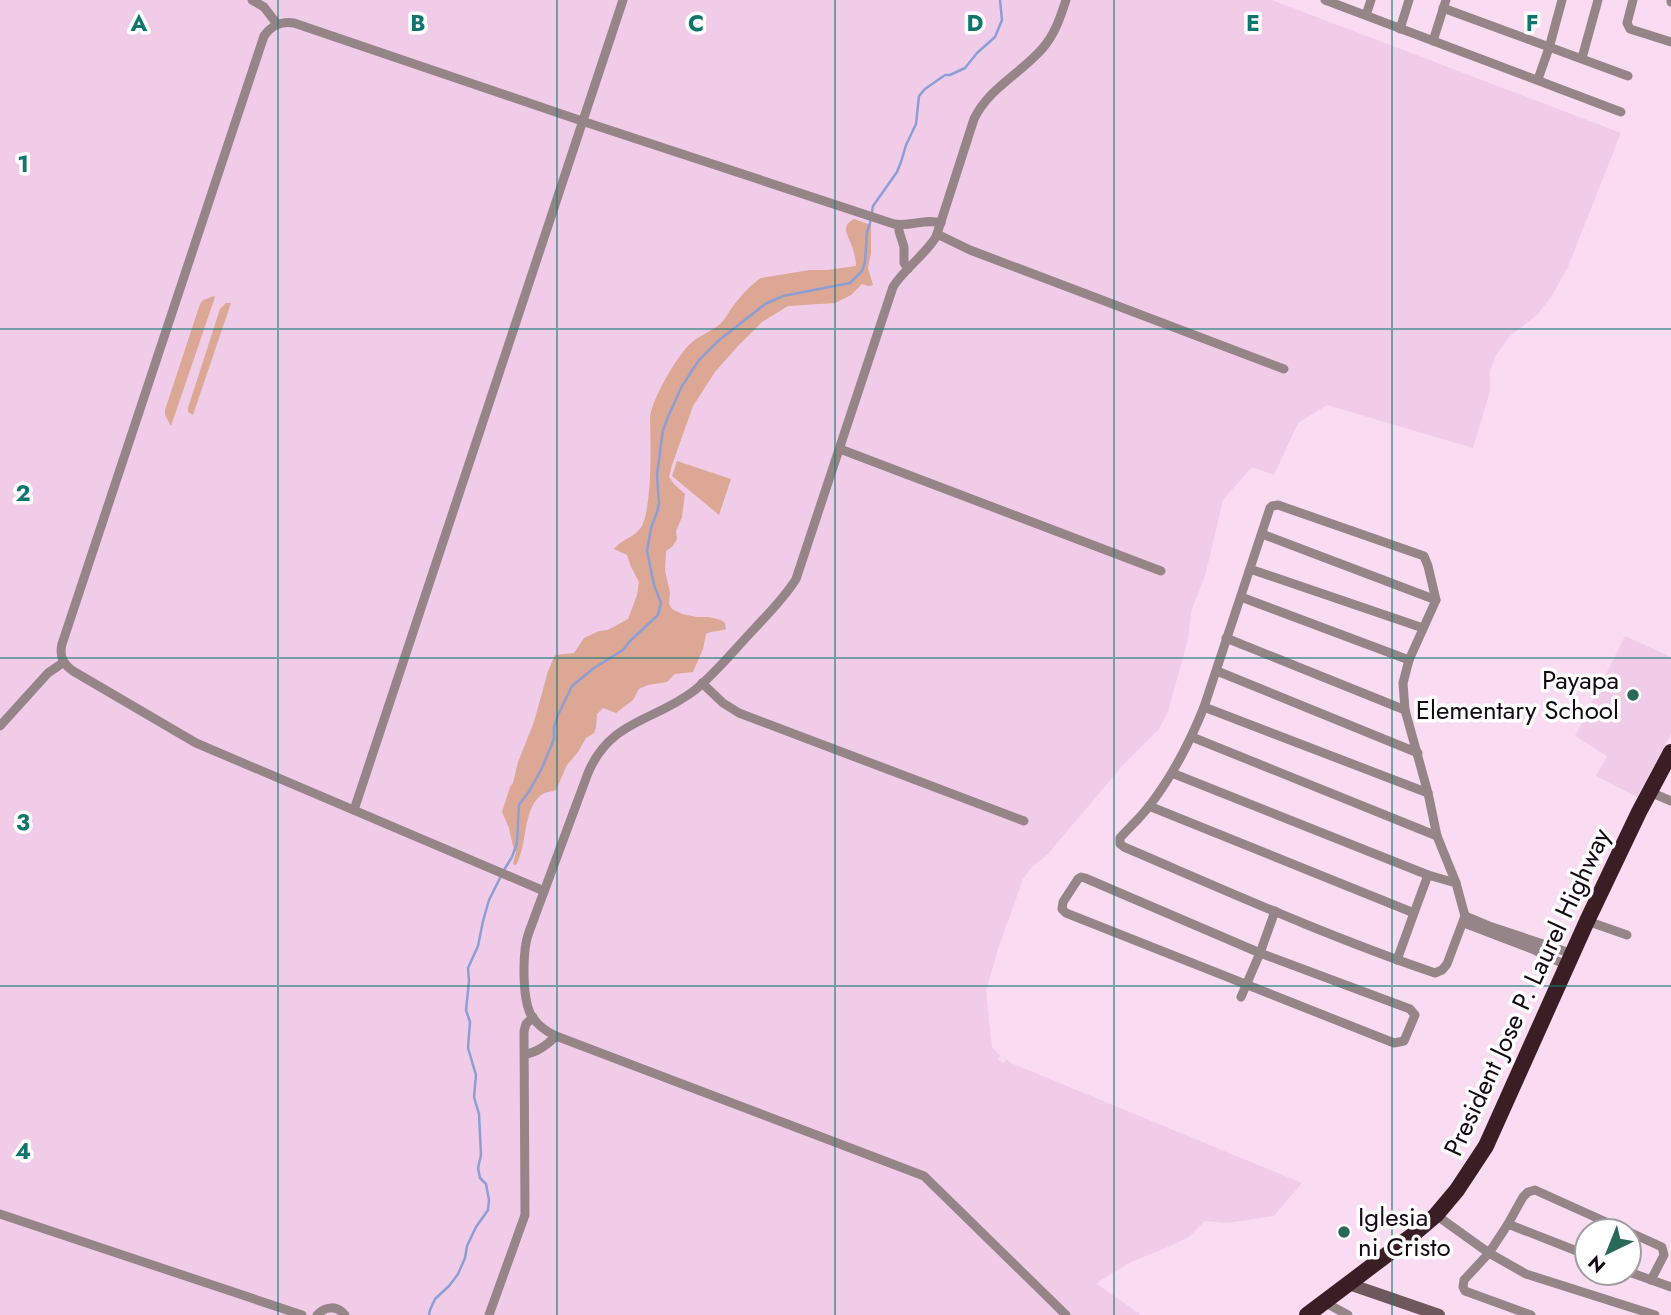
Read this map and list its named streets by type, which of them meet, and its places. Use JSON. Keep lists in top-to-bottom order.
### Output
{
  "streets": {
    "highway": ["President Jose P. Laurel Highway"]
  },
  "places": ["Payapa Elementary School", "Iglesia ni Cristo"],
  "north": "bottom left",
  "grid": {
    "columns": [
      "A",
      "B",
      "C",
      "D",
      "E",
      "F"
    ],
    "rows": [
      "1",
      "2",
      "3",
      "4"
    ]
  }
}
